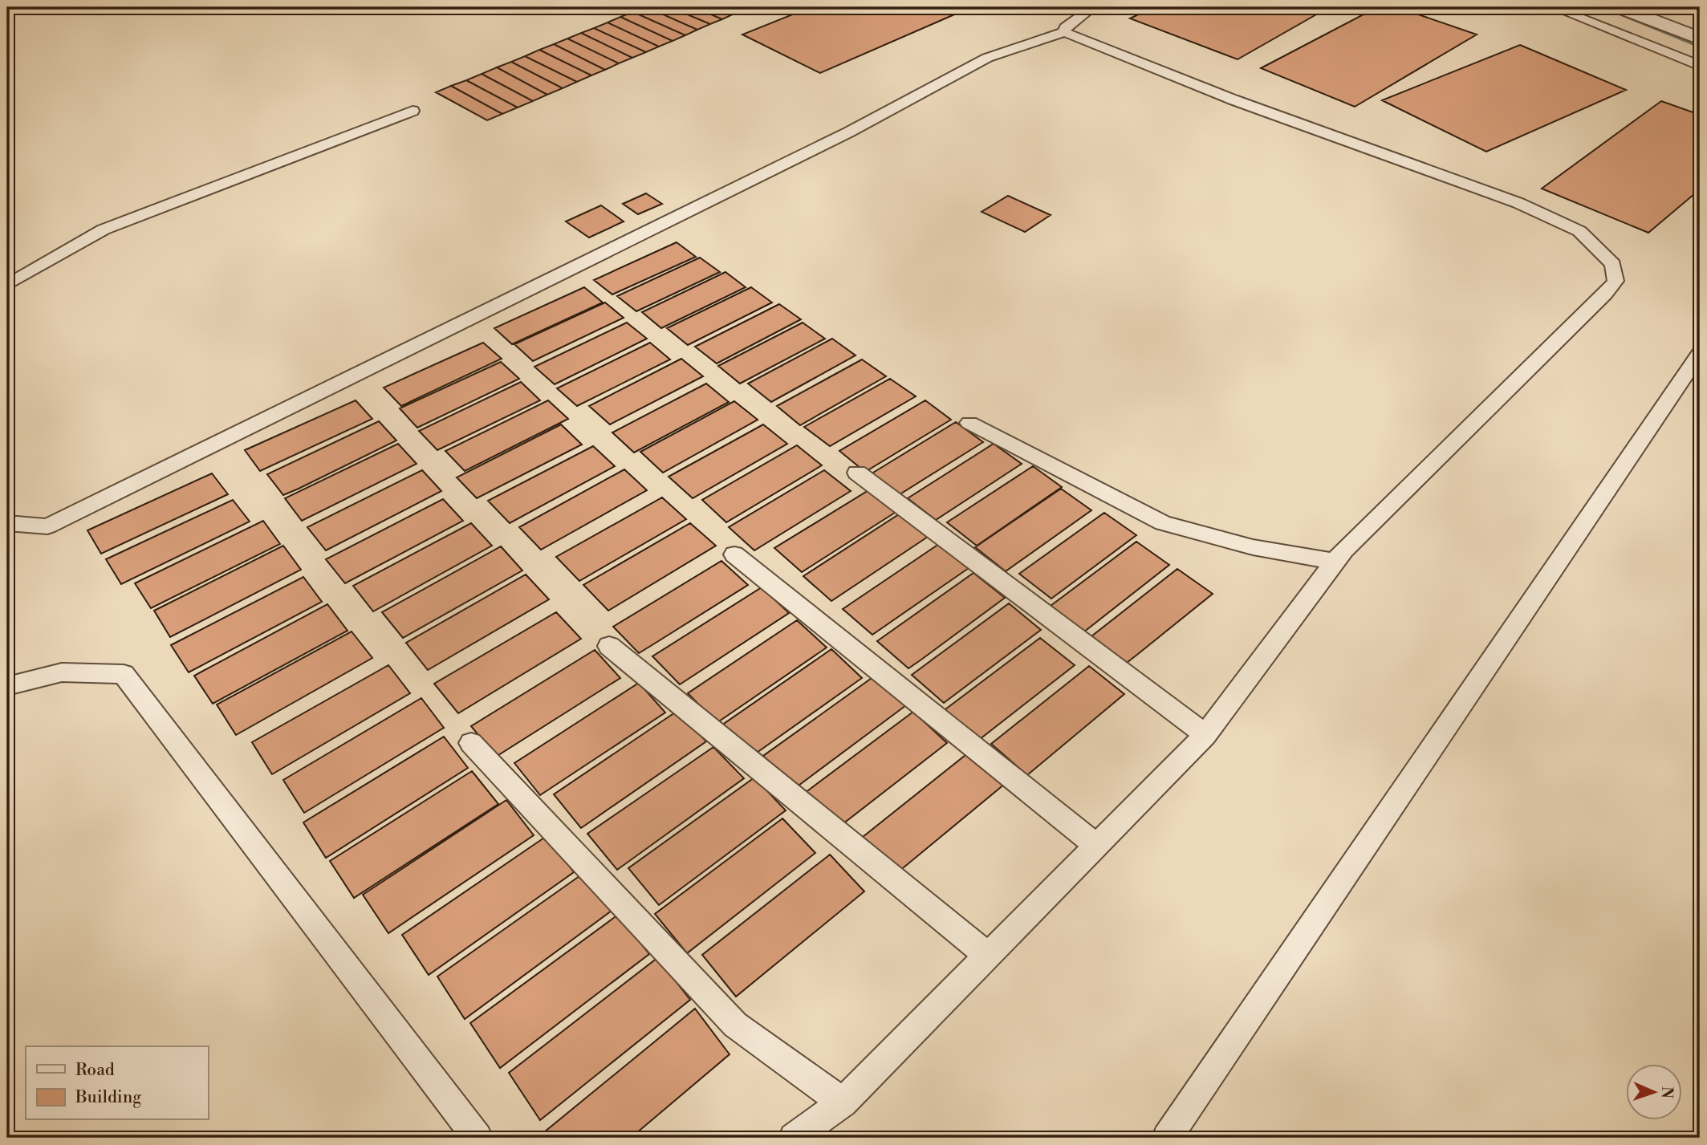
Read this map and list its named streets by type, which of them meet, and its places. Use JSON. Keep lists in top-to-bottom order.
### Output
{
  "legend": ["Road", "Building"],
  "north": "right"
}
